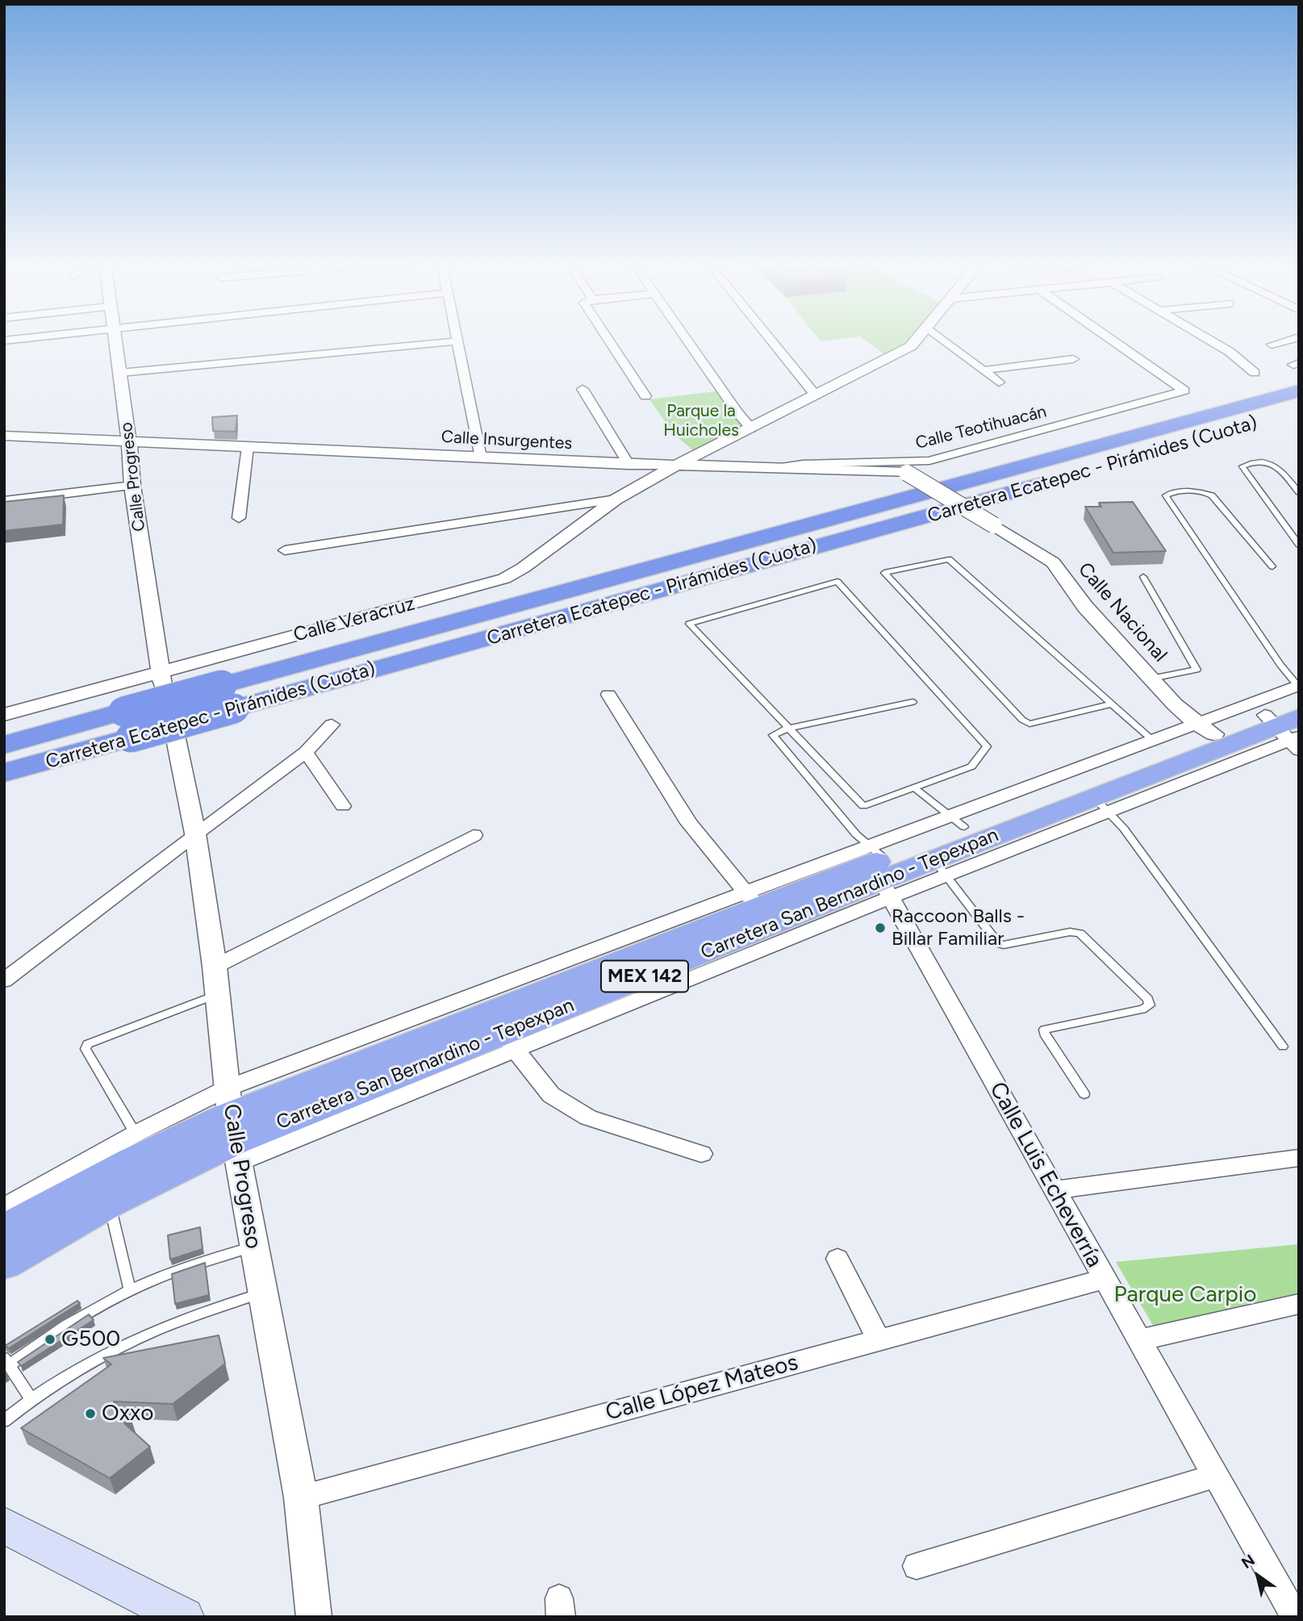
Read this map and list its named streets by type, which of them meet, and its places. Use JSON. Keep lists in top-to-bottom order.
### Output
{
  "streets": {
    "highway": ["Carretera Ecatepec - Pirámides (Cuota)", "Carretera San Bernardino - Tepexpan", "MEX 142"],
    "street": [
      "Calle Teotihuacán",
      "Calle Insurgentes",
      "Calle Progreso",
      "Calle Nacional",
      "Calle Veracruz",
      "Calle Luis Echeverría",
      "Calle López Mateos"
    ]
  },
  "crossings": [
    ["Calle Teotihuacán", "Calle Insurgentes"],
    ["Calle Insurgentes", "Calle Progreso"],
    ["Calle Insurgentes", "Calle Nacional"],
    ["Calle Insurgentes", "Calle Veracruz"],
    ["Calle Progreso", "Calle Veracruz"],
    ["Calle Progreso", "Carretera San Bernardino - Tepexpan"],
    ["Calle Progreso", "Calle López Mateos"],
    ["Calle Nacional", "Carretera San Bernardino - Tepexpan"],
    ["Carretera San Bernardino - Tepexpan", "Calle Luis Echeverría"],
    ["Calle Luis Echeverría", "Calle López Mateos"]
  ],
  "parks": ["Parque la Huicholes", "Parque Carpio"],
  "places": ["Raccoon Balls - Billar Familiar", "G500", "Oxxo"],
  "north": "top left"
}
